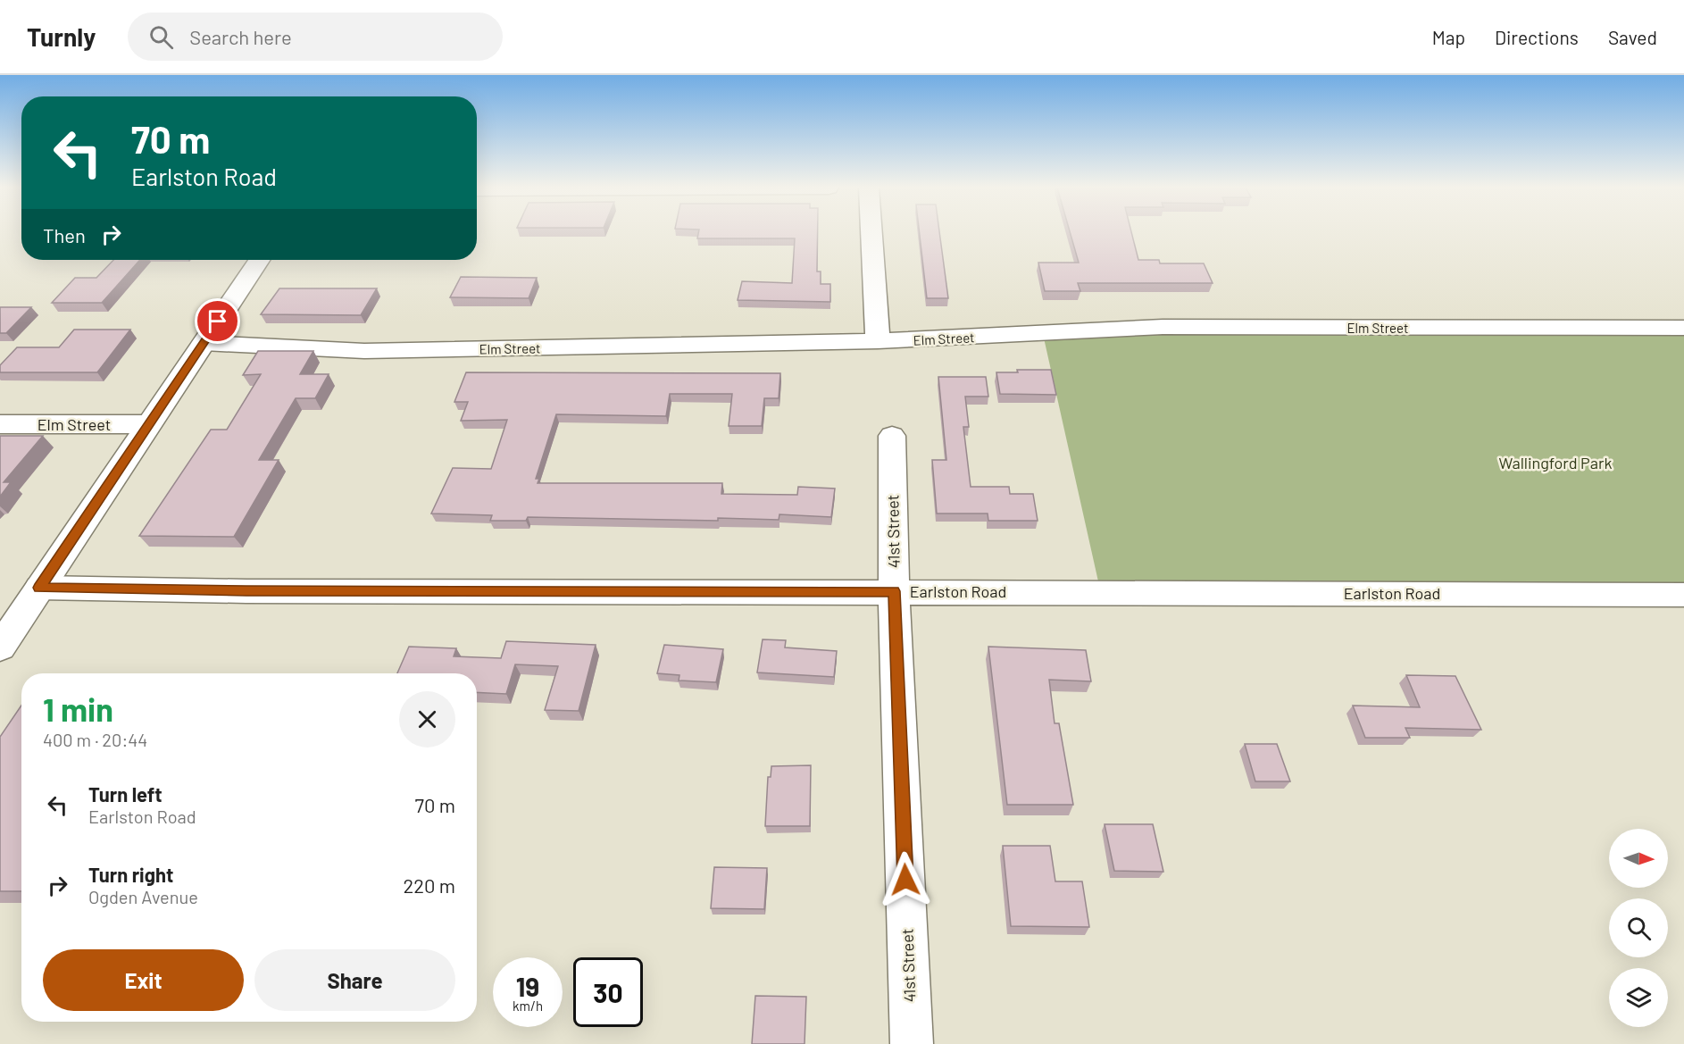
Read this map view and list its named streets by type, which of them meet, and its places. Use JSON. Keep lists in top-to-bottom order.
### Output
{
  "streets": {
    "street": ["Elm Street", "41st Street", "Earlston Road"]
  },
  "crossings": [
    ["41st Street", "Earlston Road"]
  ],
  "parks": ["Wallingford Park"],
  "north": "right",
  "page": {
    "header": "Turnly",
    "search": "Search here",
    "nav": ["Map", "Directions", "Saved"],
    "turn": ["70 m", "Earlston Road"],
    "then": "Then",
    "heading": ["1 min", "400 m · 20:44"],
    "list": [
      {
        "name": "Turn left",
        "note": "Earlston Road",
        "value": "70 m"
      },
      {
        "name": "Turn right",
        "note": "Ogden Avenue",
        "value": "220 m"
      }
    ],
    "buttons": ["Exit", "Share"],
    "speed": "19 km/h",
    "limit": "30"
  }
}
